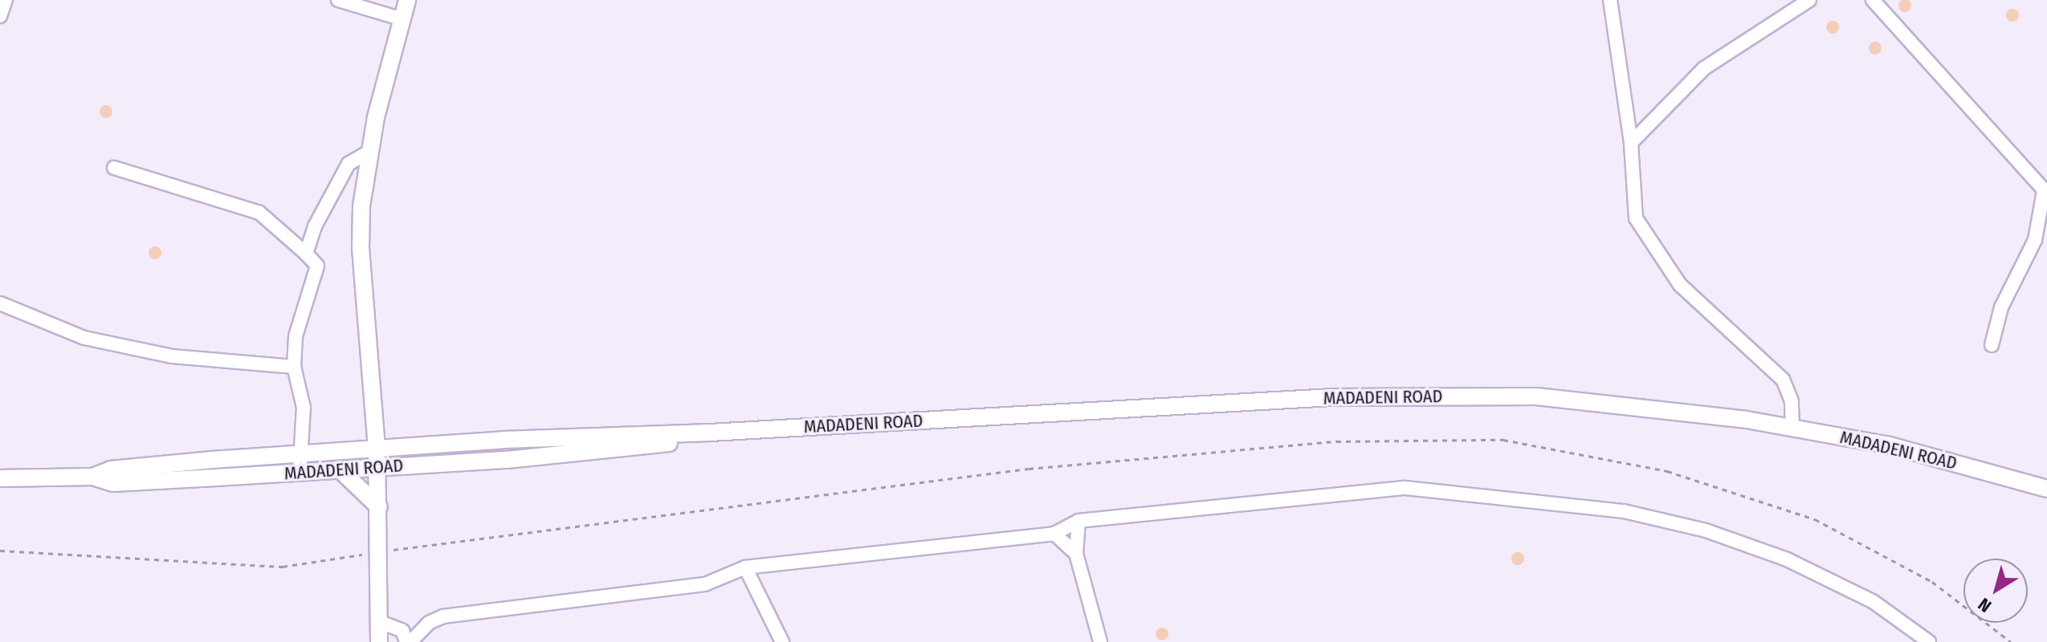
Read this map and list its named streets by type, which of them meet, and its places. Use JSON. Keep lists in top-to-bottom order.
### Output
{
  "streets": {
    "street": ["MADADENI ROAD"]
  },
  "north": "bottom left"
}
